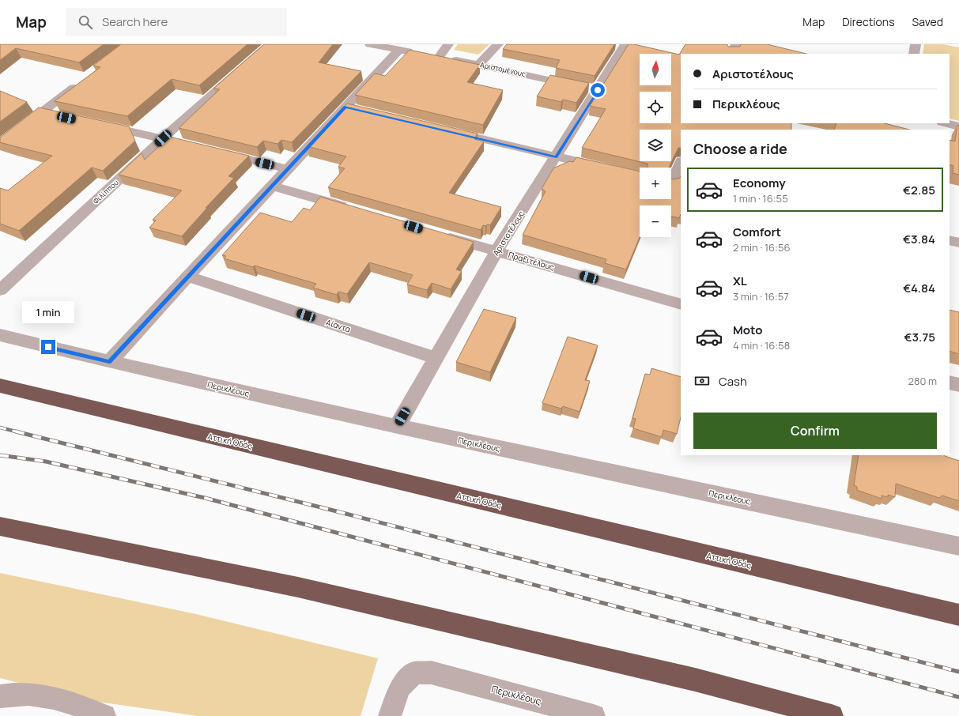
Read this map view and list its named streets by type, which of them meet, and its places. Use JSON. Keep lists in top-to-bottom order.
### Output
{
  "streets": {
    "highway": ["Αττική Οδός"],
    "street": [
      "Αριστομένους",
      "Φιλίππου",
      "Αριστοτέλους",
      "Πραξιτέλους",
      "Αίαντα",
      "Περικλέους"
    ]
  },
  "crossings": [
    ["Αριστομένους", "Αριστοτέλους"],
    ["Αριστοτέλους", "Πραξιτέλους"],
    ["Αριστοτέλους", "Αίαντα"],
    ["Αριστοτέλους", "Περικλέους"]
  ],
  "north": "top",
  "page": {
    "header": "Map",
    "search": "Search here",
    "nav": ["Map", "Directions", "Saved"],
    "map_buttons": ["+", "−"],
    "banner": ["Αριστοτέλους", "Περικλέους"],
    "heading": "Choose a ride",
    "list": [
      {
        "name": "Economy",
        "note": "1 min · 16:55",
        "value": "€2.85"
      },
      {
        "name": "Comfort",
        "note": "2 min · 16:56",
        "value": "€3.84"
      },
      {
        "name": "XL",
        "note": "3 min · 16:57",
        "value": "€4.84"
      },
      {
        "name": "Moto",
        "note": "4 min · 16:58",
        "value": "€3.75"
      }
    ],
    "bubble": "1 min",
    "pay": ["Cash", "280 m"],
    "buttons": "Confirm"
  }
}
